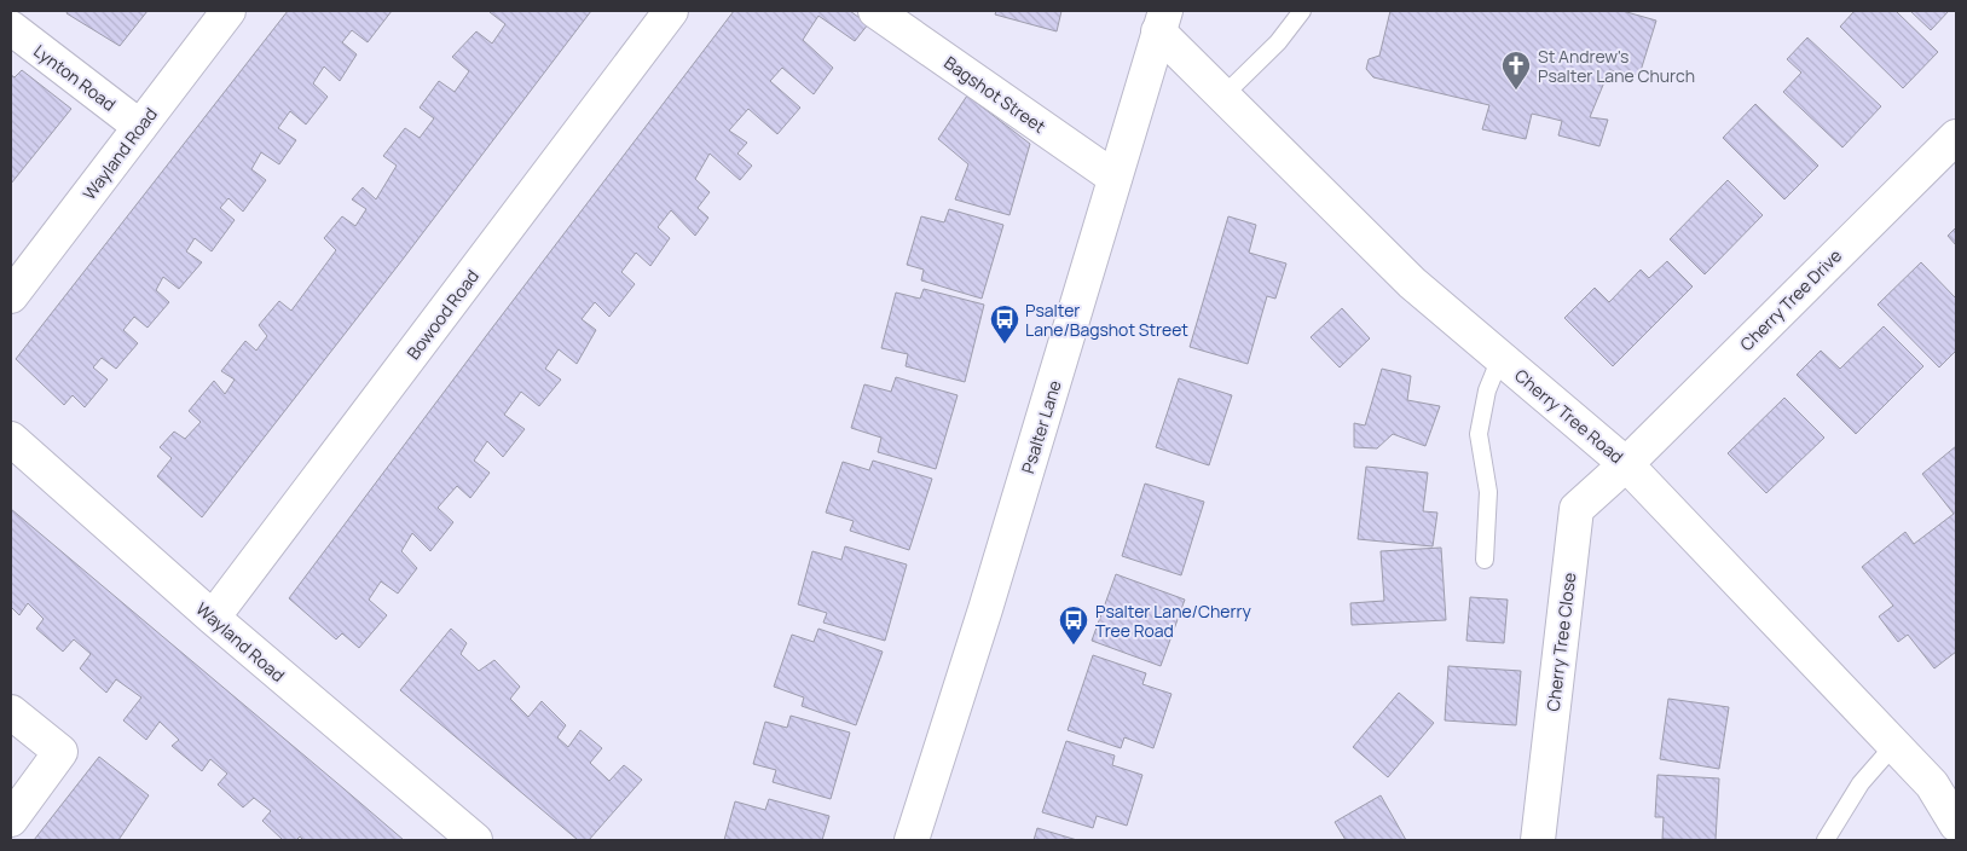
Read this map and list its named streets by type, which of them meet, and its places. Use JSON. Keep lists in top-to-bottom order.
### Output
{
  "streets": {
    "street": [
      "Lynton Road",
      "Bagshot Street",
      "Wayland Road",
      "Cherry Tree Drive",
      "Bowood Road",
      "Cherry Tree Road",
      "Psalter Lane",
      "Cherry Tree Close"
    ]
  },
  "crossings": [
    ["Lynton Road", "Wayland Road"],
    ["Bagshot Street", "Psalter Lane"],
    ["Wayland Road", "Bowood Road"],
    ["Cherry Tree Drive", "Cherry Tree Road"],
    ["Cherry Tree Drive", "Cherry Tree Close"],
    ["Cherry Tree Road", "Psalter Lane"],
    ["Cherry Tree Road", "Cherry Tree Close"]
  ],
  "places": {
    "church": ["St Andrew's Psalter Lane Church"],
    "bus stop": ["Psalter Lane/Bagshot Street", "Psalter Lane/Cherry Tree Road"]
  }
}
